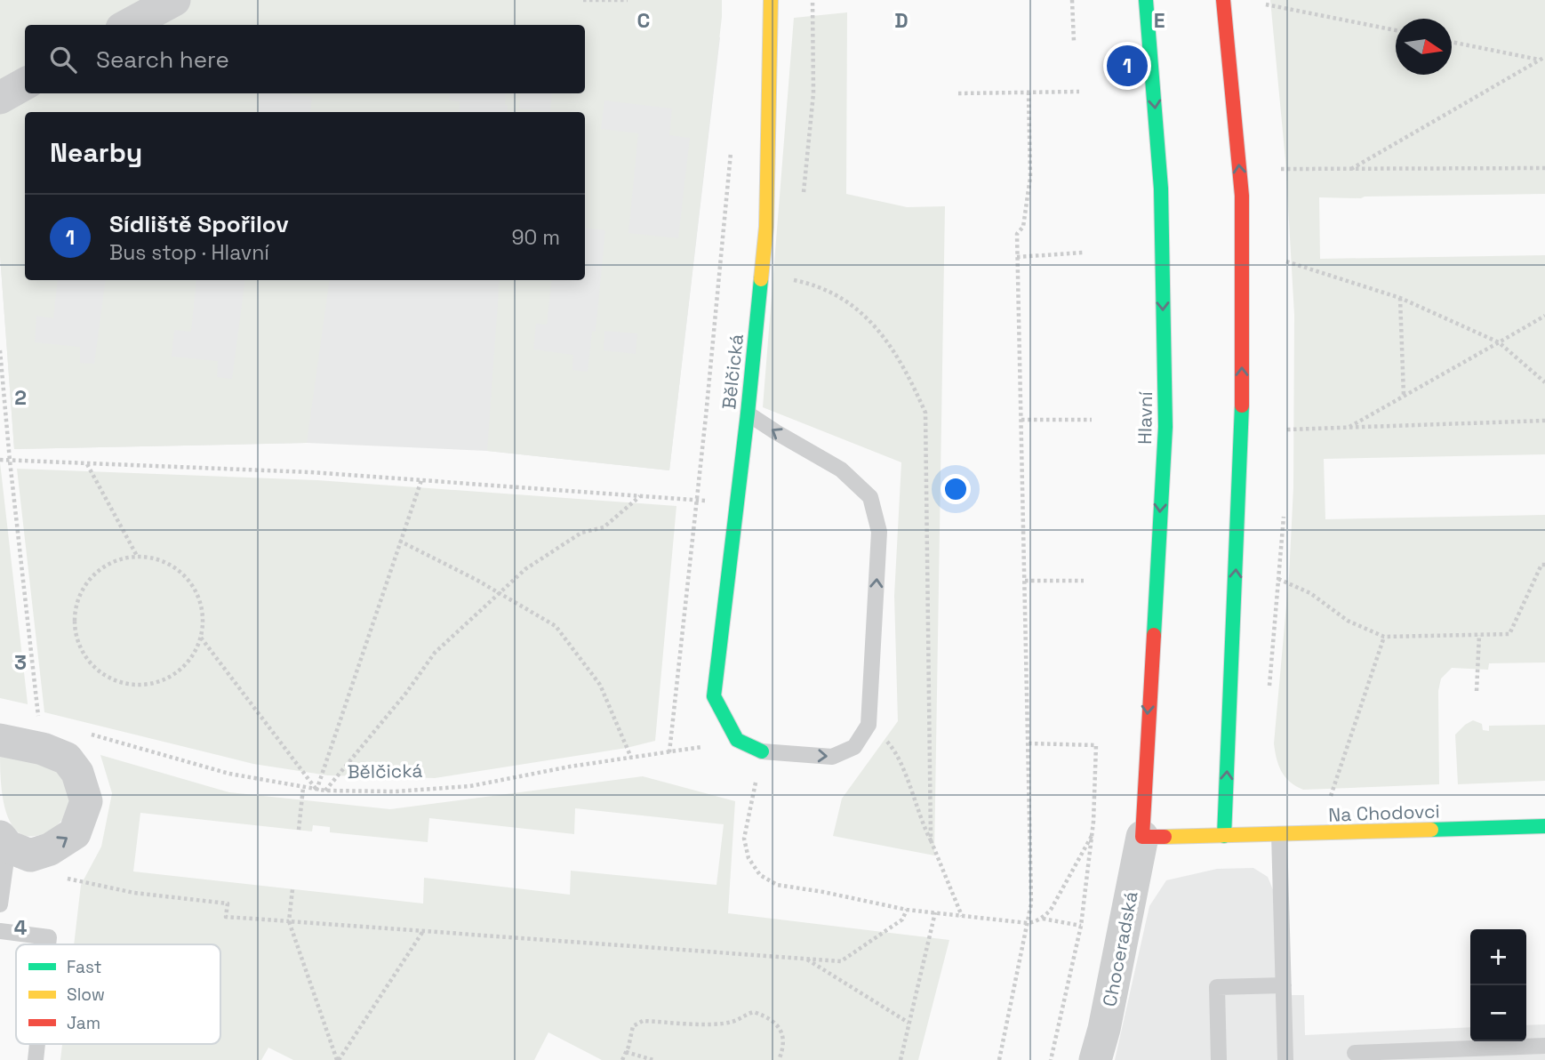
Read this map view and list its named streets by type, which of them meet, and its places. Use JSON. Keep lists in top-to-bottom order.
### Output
{
  "streets": {
    "street": [
      "Bělčická",
      "Hlavní",
      "Na Chodovci",
      "Choceradská"
    ]
  },
  "crossings": [
    ["Hlavní", "Na Chodovci"],
    ["Hlavní", "Choceradská"],
    ["Na Chodovci", "Choceradská"]
  ],
  "legend": ["Fast", "Slow", "Jam"],
  "north": "right",
  "page": {
    "search": "Search here",
    "pins": "1",
    "heading": "Nearby",
    "list": [
      {
        "mark": "1",
        "name": "Sídliště Spořilov",
        "note": "Bus stop · Hlavní",
        "value": "90 m"
      }
    ],
    "map_buttons": ["+", "−"]
  },
  "grid": {
    "columns": ["C", "D", "E"],
    "rows": ["2", "3", "4"]
  }
}
